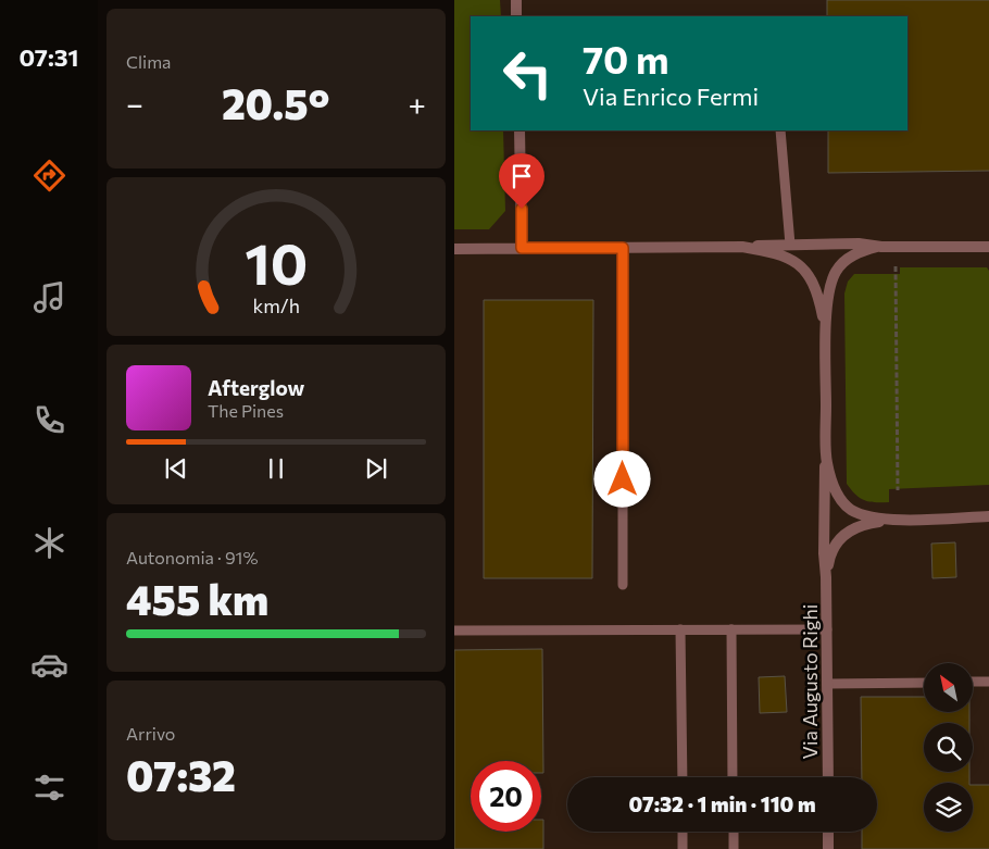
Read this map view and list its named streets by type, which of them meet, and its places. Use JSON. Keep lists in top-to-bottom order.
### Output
{
  "streets": {
    "street": ["Via Augusto Righi"]
  },
  "north": "top left",
  "page": {
    "tabs": "07:31",
    "tile": [
      "Clima",
      ["Autonomia · 91%", "455 km"],
      ["Arrivo", "07:32"]
    ],
    "turn": ["70 m", "Via Enrico Fermi"],
    "heat": ["−", "20.5°", "+"],
    "song": ["Afterglow", "The Pines"],
    "limit": "20",
    "trip": "07:32 · 1 min · 110 m",
    "gauge": ["10", "km/h"]
  }
}
